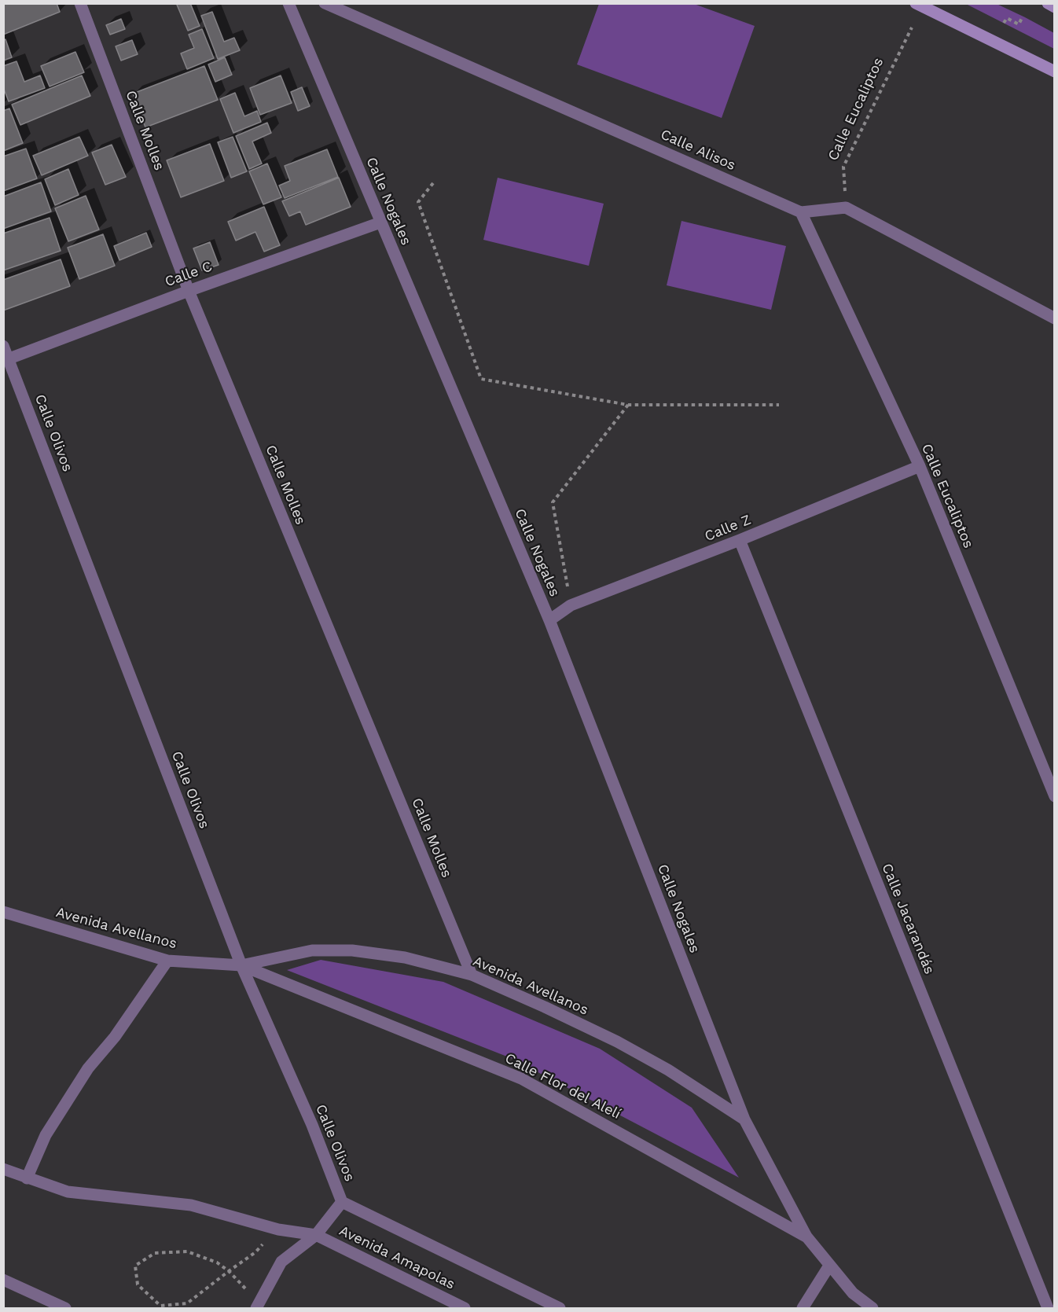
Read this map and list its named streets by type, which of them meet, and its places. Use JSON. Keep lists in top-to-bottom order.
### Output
{
  "streets": {
    "street": [
      "Calle Eucaliptos",
      "Calle Molles",
      "Calle Alisos",
      "Calle Nogales",
      "Calle C",
      "Calle Olivos",
      "Calle Z",
      "Calle Jacarandás",
      "Avenida Avellanos",
      "Calle Flor del Alelí",
      "Avenida Amapolas"
    ]
  },
  "crossings": [
    ["Calle Eucaliptos", "Calle Alisos"],
    ["Calle Eucaliptos", "Calle Z"],
    ["Calle Molles", "Calle C"],
    ["Calle Molles", "Avenida Avellanos"],
    ["Calle Nogales", "Calle C"],
    ["Calle Nogales", "Calle Z"],
    ["Calle Nogales", "Avenida Avellanos"],
    ["Calle C", "Calle Olivos"],
    ["Calle Olivos", "Avenida Avellanos"],
    ["Calle Olivos", "Calle Flor del Alelí"],
    ["Calle Olivos", "Avenida Amapolas"],
    ["Calle Z", "Calle Jacarandás"],
    ["Avenida Avellanos", "Calle Flor del Alelí"]
  ]
}
